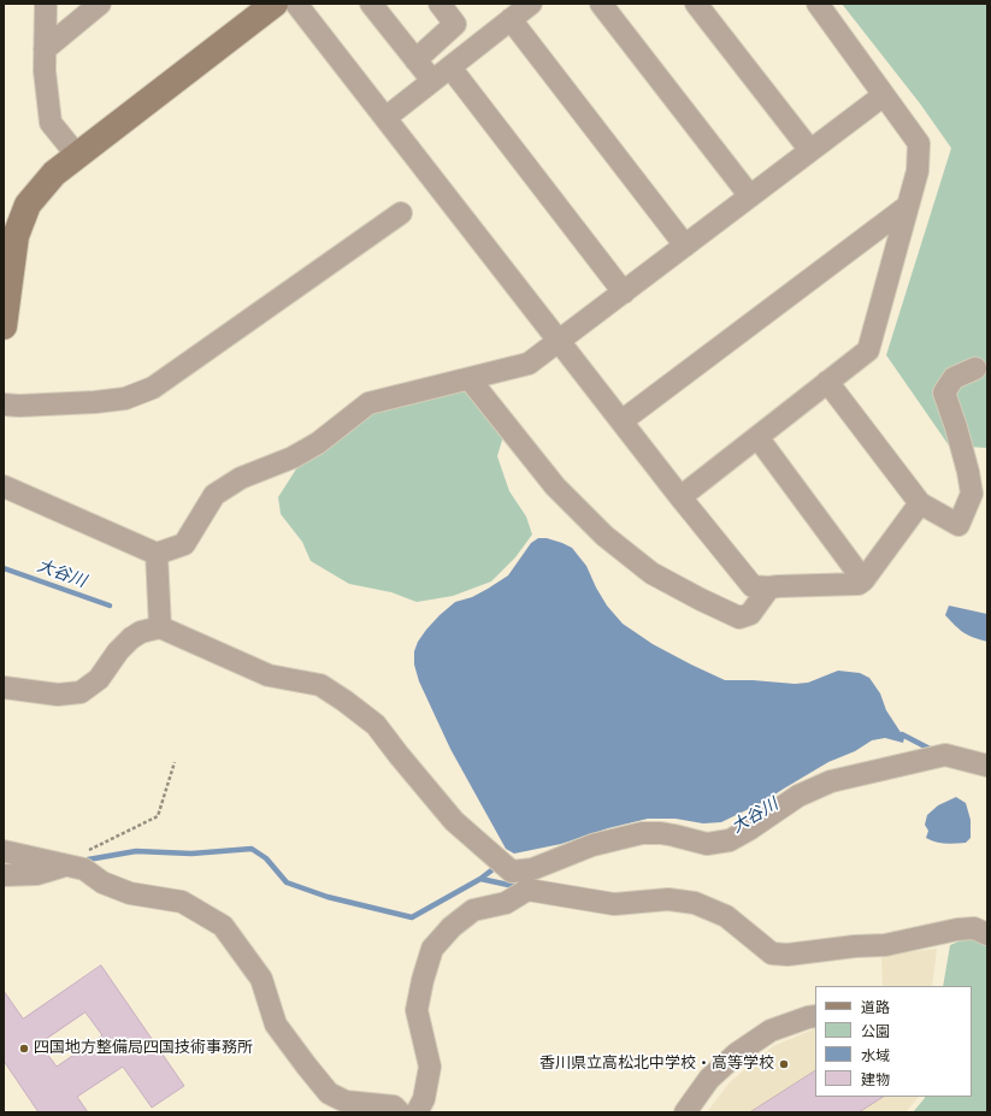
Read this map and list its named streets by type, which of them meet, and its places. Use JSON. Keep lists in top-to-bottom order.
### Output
{
  "water": ["大谷川"],
  "places": ["四国地方整備局四国技術事務所", "香川県立高松北中学校・高等学校"],
  "legend": [
    "道路",
    "公園",
    "水域",
    "建物"
  ]
}
